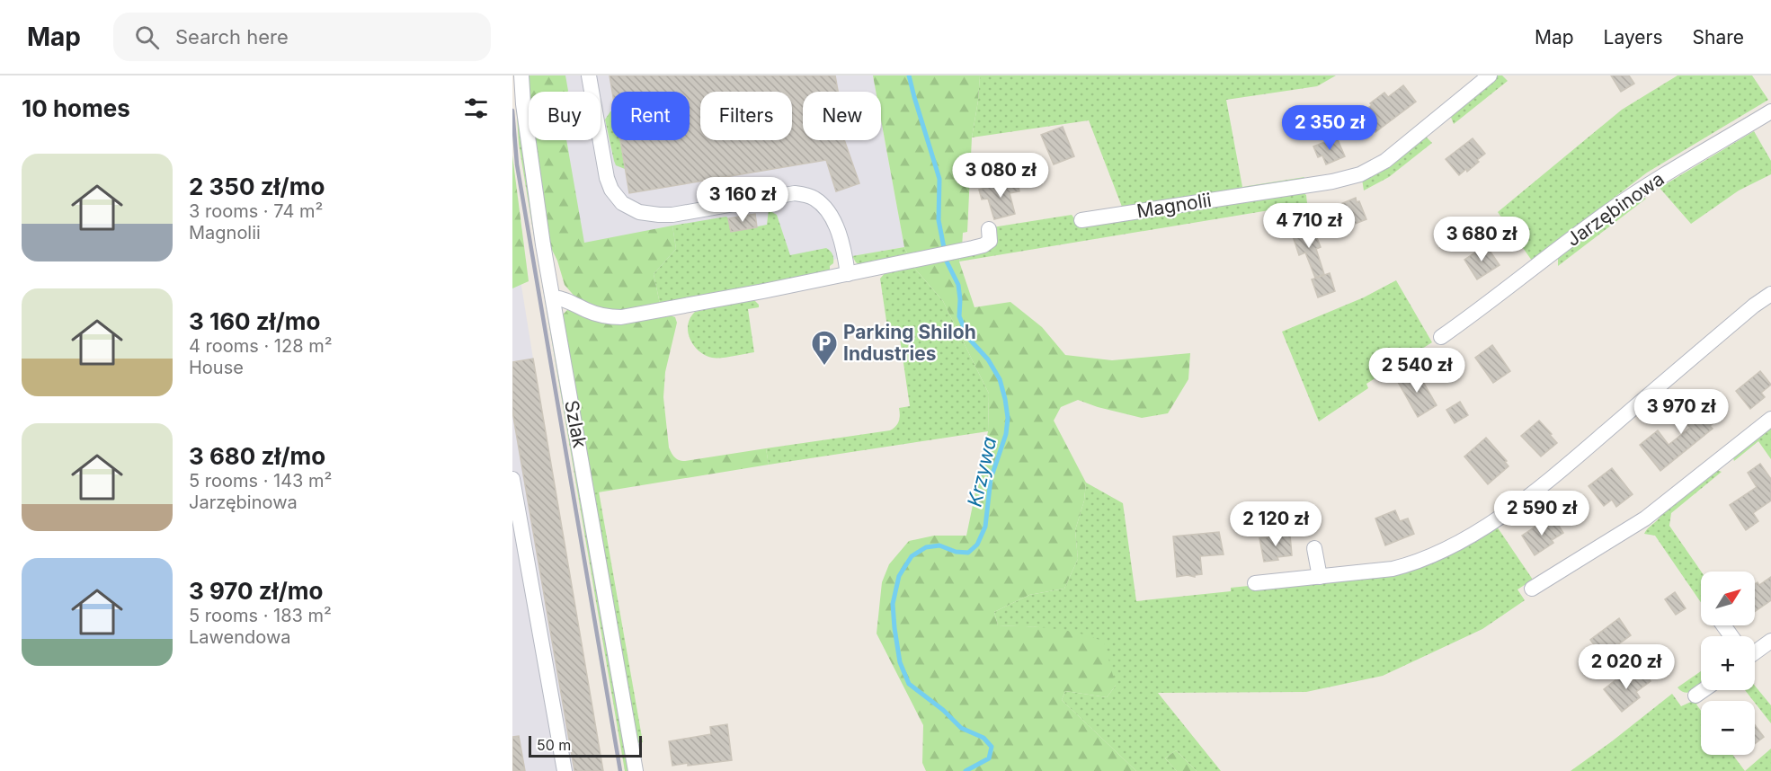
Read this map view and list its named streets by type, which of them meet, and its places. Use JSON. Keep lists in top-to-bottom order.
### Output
{
  "streets": {
    "street": ["Magnolii", "Jarzębinowa", "Szlak"]
  },
  "water": ["Krzywa"],
  "places": {
    "parking": ["Parking Shiloh Industries"]
  },
  "scale_bar": "50 m",
  "north": "top right",
  "page": {
    "header": "Map",
    "search": "Search here",
    "nav": ["Map", "Layers", "Share"],
    "heading": "10 homes",
    "chip": [
      "Buy",
      "Rent",
      "Filters",
      "New"
    ],
    "price": [
      "2 350 zł",
      "3 080 zł",
      "3 160 zł",
      "4 710 zł",
      "3 680 zł",
      "2 540 zł",
      "3 970 zł",
      "2 590 zł",
      "2 120 zł",
      "2 020 zł"
    ],
    "list": [
      {
        "name": "2 350 zł/mo",
        "note": "3 rooms · 74 m² · Magnolii"
      },
      {
        "name": "3 160 zł/mo",
        "note": "4 rooms · 128 m² · House"
      },
      {
        "name": "3 680 zł/mo",
        "note": "5 rooms · 143 m² · Jarzębinowa"
      },
      {
        "name": "3 970 zł/mo",
        "note": "5 rooms · 183 m² · Lawendowa"
      }
    ],
    "map_buttons": ["+", "−"],
    "scale": "50 m"
  }
}
